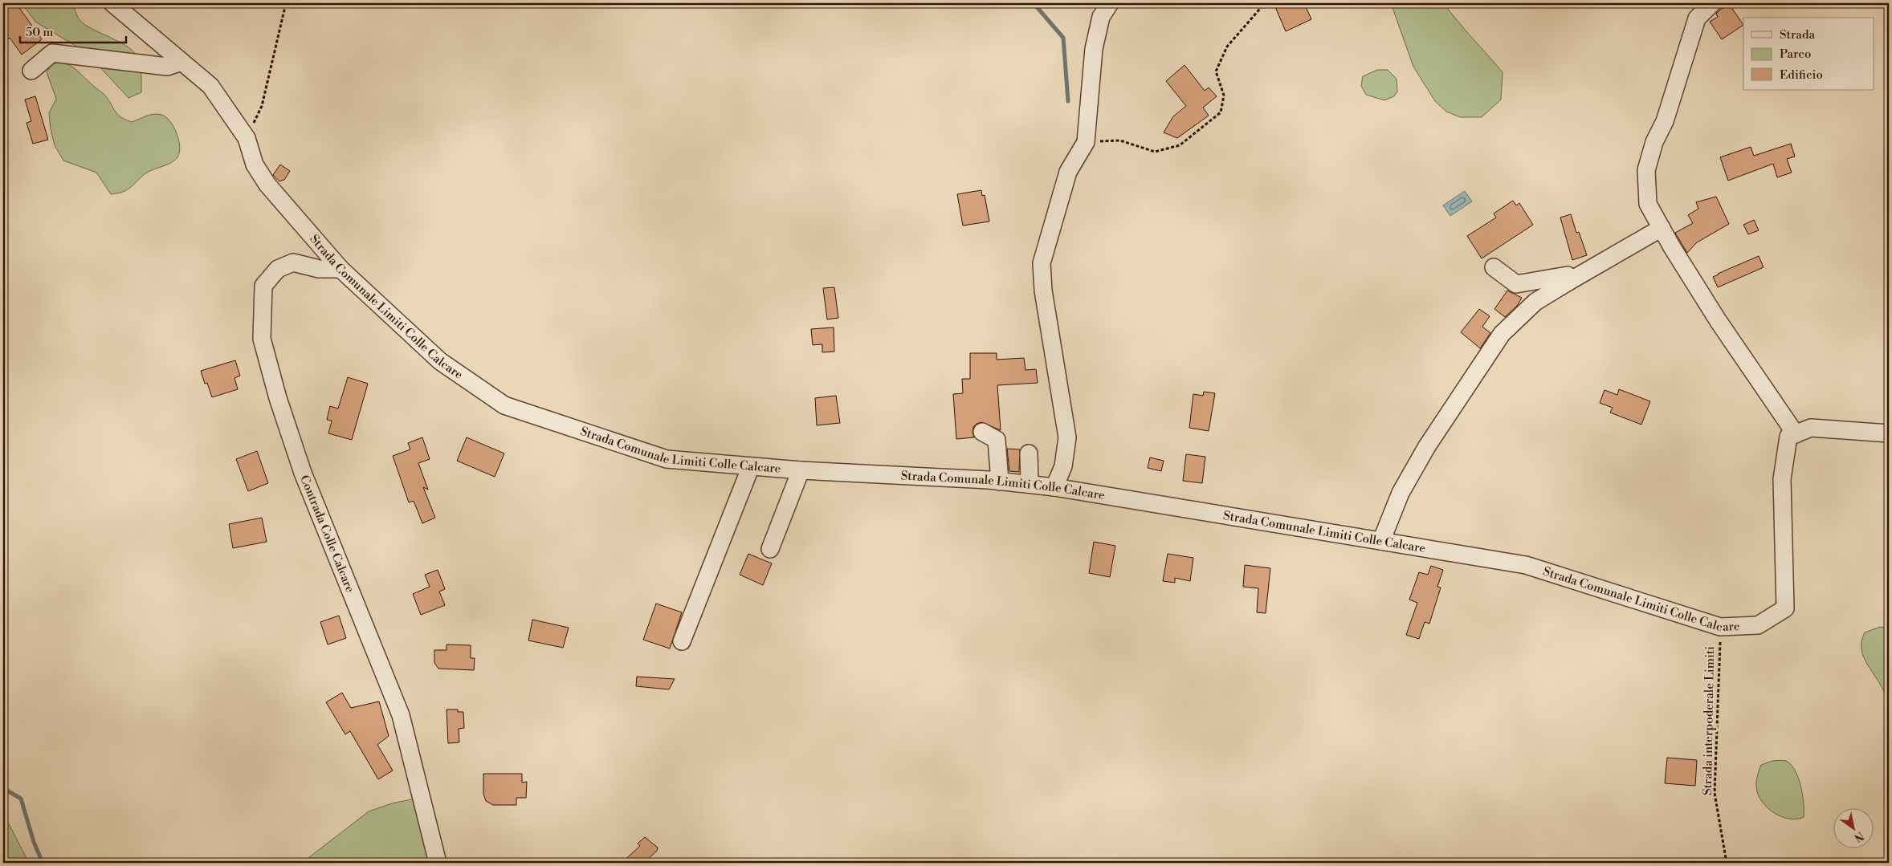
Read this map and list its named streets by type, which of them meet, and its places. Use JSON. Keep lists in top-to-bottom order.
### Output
{
  "streets": {
    "street": ["Strada Comunale Limiti Colle Calcare", "Contrada Colle Calcare"],
    "path": ["Strada interpoderale Limiti"]
  },
  "crossings": [
    ["Strada Comunale Limiti Colle Calcare", "Contrada Colle Calcare"],
    ["Strada Comunale Limiti Colle Calcare", "Strada interpoderale Limiti"]
  ],
  "legend": ["Strada", "Parco", "Edificio"],
  "scale_bar": "50 m",
  "north": "bottom right"
}
